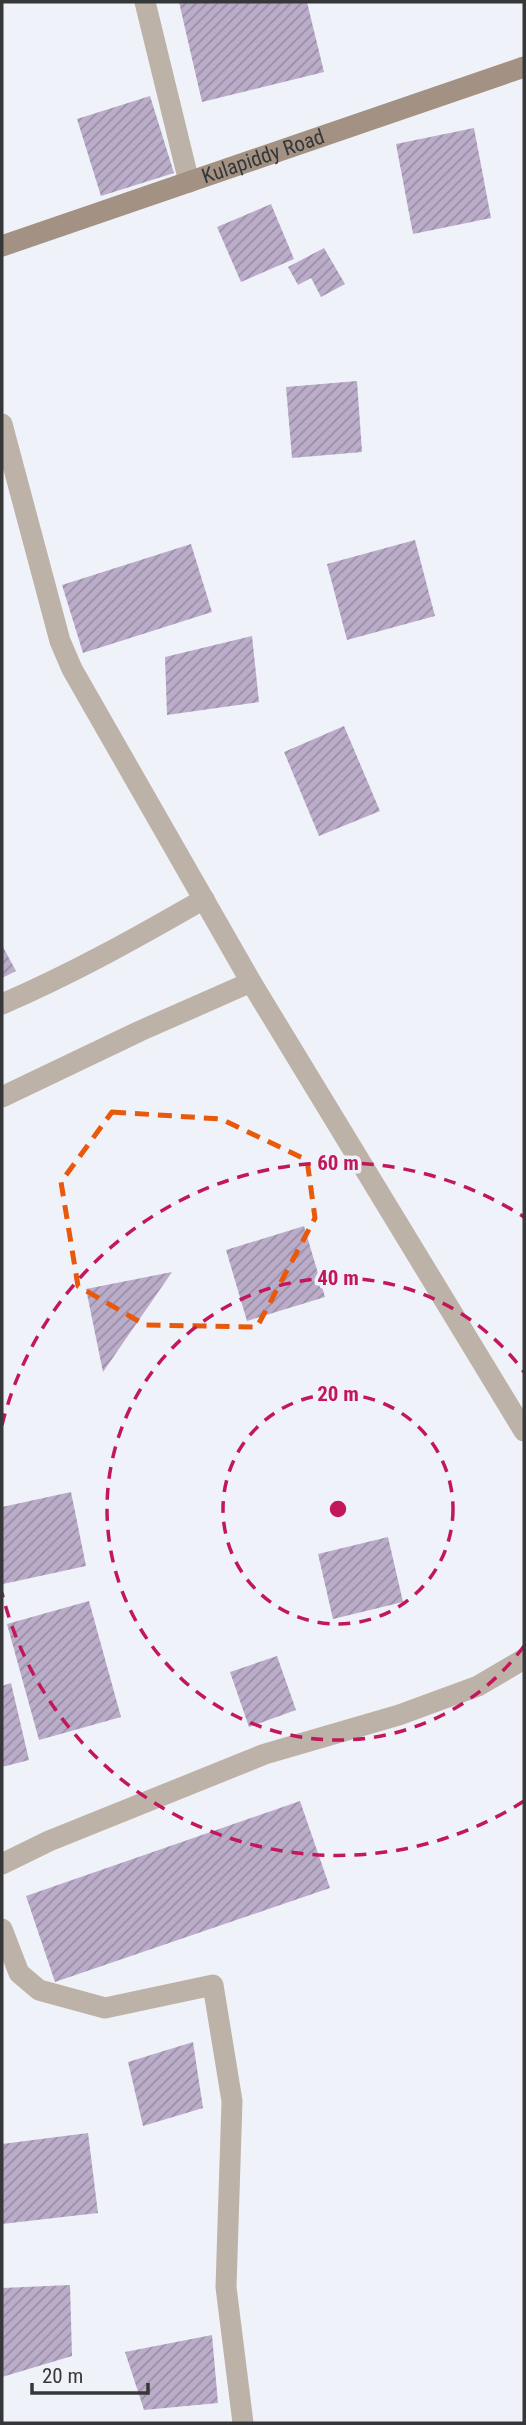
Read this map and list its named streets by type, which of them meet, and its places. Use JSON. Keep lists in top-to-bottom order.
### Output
{
  "streets": {
    "main road": ["Kulapiddy Road"]
  },
  "scale_bar": "20 m",
  "rings": ["60 m", "40 m", "20 m"]
}
